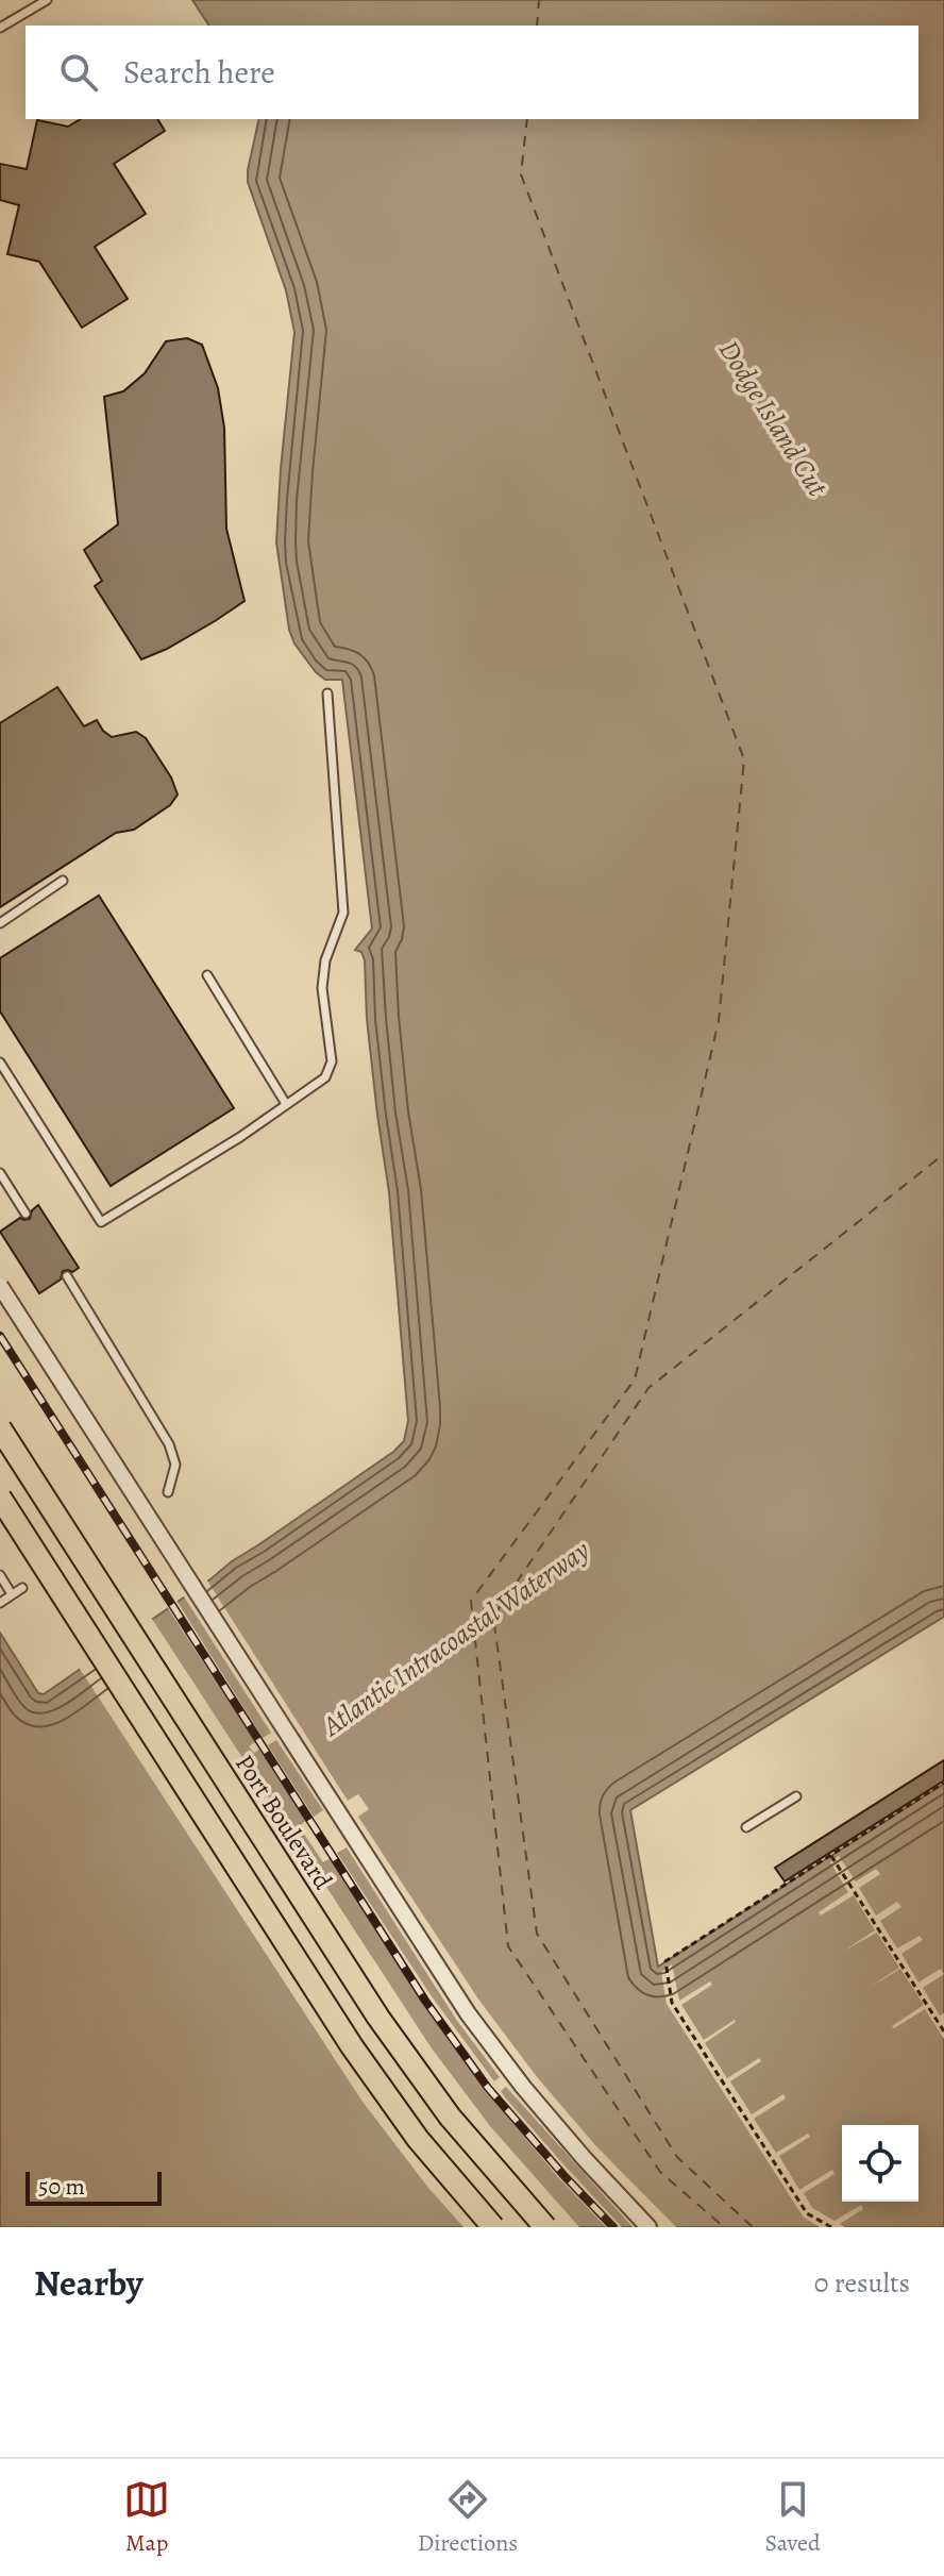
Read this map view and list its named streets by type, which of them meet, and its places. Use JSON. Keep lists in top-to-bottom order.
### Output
{
  "streets": {
    "main road": ["Port Boulevard"]
  },
  "water": ["Dodge Island Cut", "Atlantic Intracoastal Waterway"],
  "scale_bar": "50 m",
  "page": {
    "search": "Search here",
    "scale": "50 m",
    "heading": ["Nearby", "0 results"],
    "nav": ["Map", "Directions", "Saved"]
  }
}
